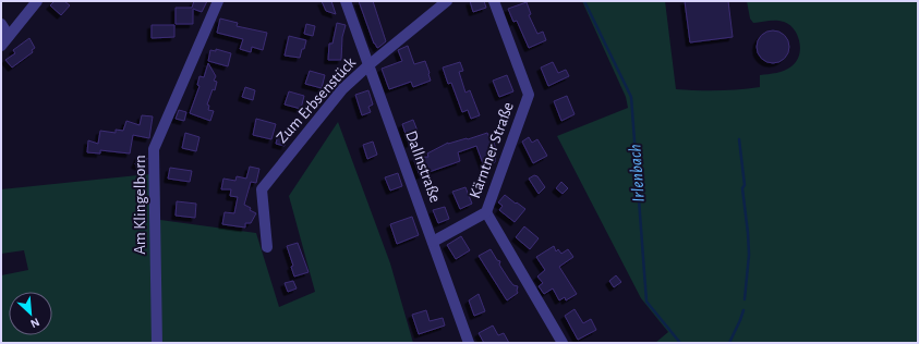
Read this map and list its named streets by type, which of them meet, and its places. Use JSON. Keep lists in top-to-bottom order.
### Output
{
  "streets": {
    "street": [
      "Zum Erbsenstück",
      "Kärntner Straße",
      "Dallnstraße",
      "Am Klingelborn"
    ]
  },
  "crossings": [
    ["Zum Erbsenstück", "Dallnstraße"],
    ["Kärntner Straße", "Dallnstraße"]
  ],
  "water": ["Irlenbach"],
  "north": "bottom right"
}
